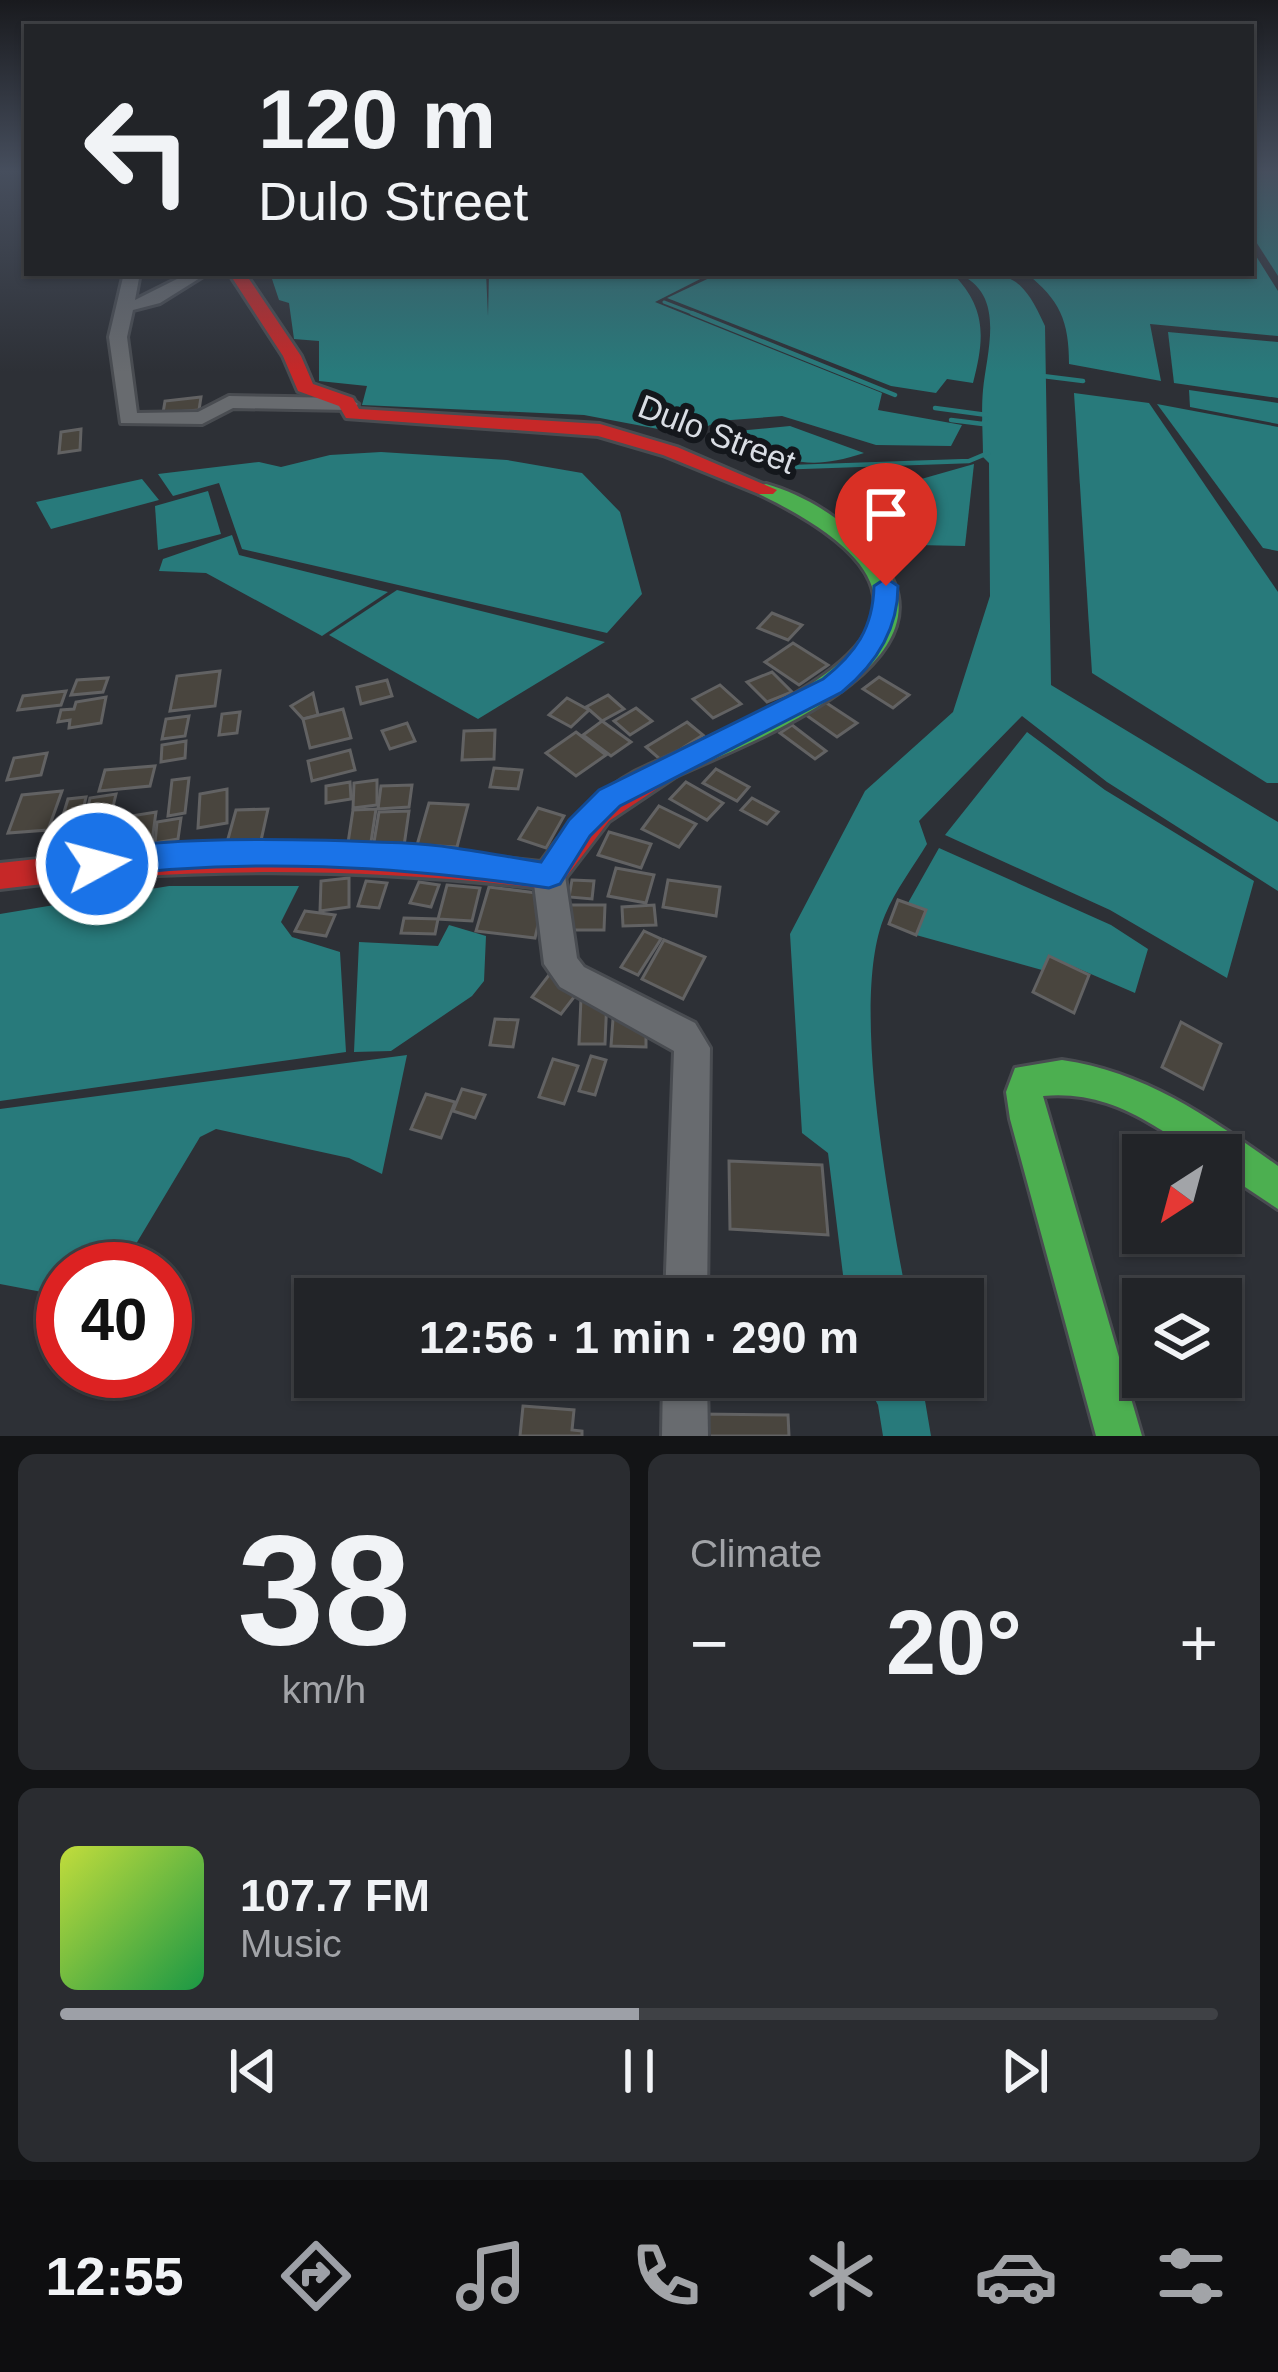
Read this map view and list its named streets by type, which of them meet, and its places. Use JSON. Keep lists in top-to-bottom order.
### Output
{
  "streets": {
    "street": ["Dulo Street"]
  },
  "north": "bottom left",
  "page": {
    "turn": ["120 m", "Dulo Street"],
    "limit": "40",
    "trip": "12:56 · 1 min · 290 m",
    "tile": [
      ["38", "km/h"],
      "Climate"
    ],
    "heat": ["−", "20°", "+"],
    "song": ["107.7 FM", "Music"],
    "tabs": "12:55"
  }
}
